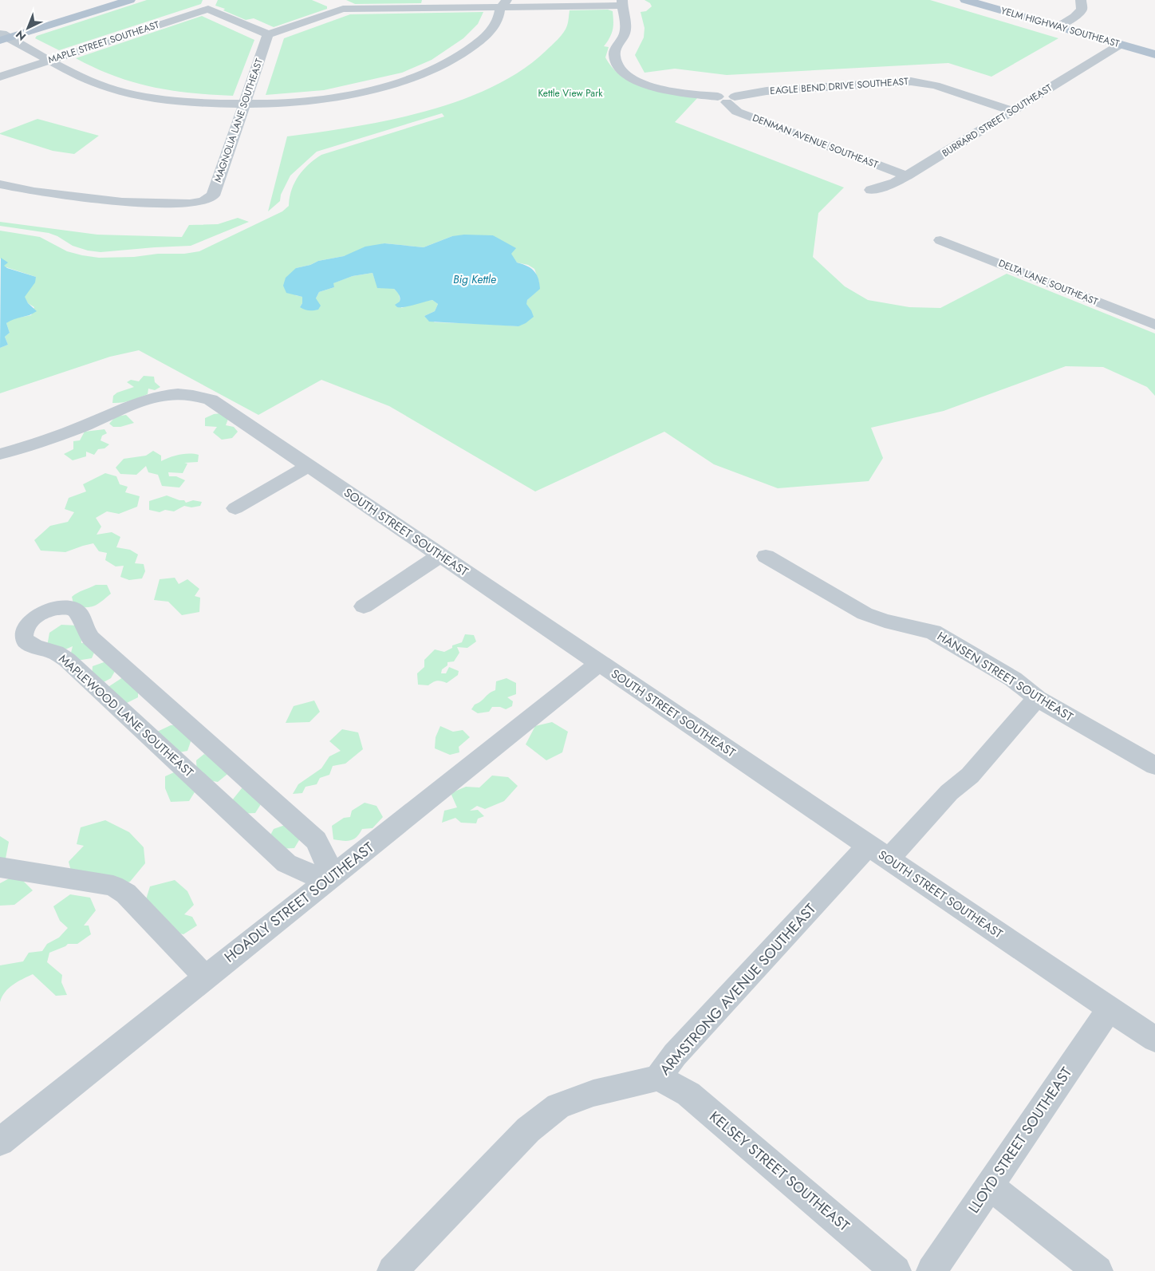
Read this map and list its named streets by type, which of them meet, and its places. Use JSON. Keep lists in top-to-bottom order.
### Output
{
  "streets": {
    "main road": ["YELM HIGHWAY SOUTHEAST"],
    "street": [
      "MAPLE STREET SOUTHEAST",
      "EAGLE BEND DRIVE SOUTHEAST",
      "MAGNOLIA LANE SOUTHEAST",
      "BURRARD STREET SOUTHEAST",
      "DENMAN AVENUE SOUTHEAST",
      "DELTA LANE SOUTHEAST",
      "SOUTH STREET SOUTHEAST",
      "HANSEN STREET SOUTHEAST",
      "MAPLEWOOD LANE SOUTHEAST",
      "HOADLY STREET SOUTHEAST",
      "ARMSTRONG AVENUE SOUTHEAST",
      "LLOYD STREET SOUTHEAST",
      "KELSEY STREET SOUTHEAST"
    ]
  },
  "crossings": [
    ["YELM HIGHWAY SOUTHEAST", "BURRARD STREET SOUTHEAST"],
    ["EAGLE BEND DRIVE SOUTHEAST", "BURRARD STREET SOUTHEAST"],
    ["EAGLE BEND DRIVE SOUTHEAST", "DENMAN AVENUE SOUTHEAST"],
    ["BURRARD STREET SOUTHEAST", "DENMAN AVENUE SOUTHEAST"],
    ["SOUTH STREET SOUTHEAST", "HOADLY STREET SOUTHEAST"],
    ["SOUTH STREET SOUTHEAST", "ARMSTRONG AVENUE SOUTHEAST"],
    ["SOUTH STREET SOUTHEAST", "LLOYD STREET SOUTHEAST"],
    ["HANSEN STREET SOUTHEAST", "ARMSTRONG AVENUE SOUTHEAST"],
    ["MAPLEWOOD LANE SOUTHEAST", "HOADLY STREET SOUTHEAST"],
    ["ARMSTRONG AVENUE SOUTHEAST", "KELSEY STREET SOUTHEAST"]
  ],
  "water": ["Big Kettle"],
  "parks": ["Kettle View Park"],
  "north": "bottom left"
}
